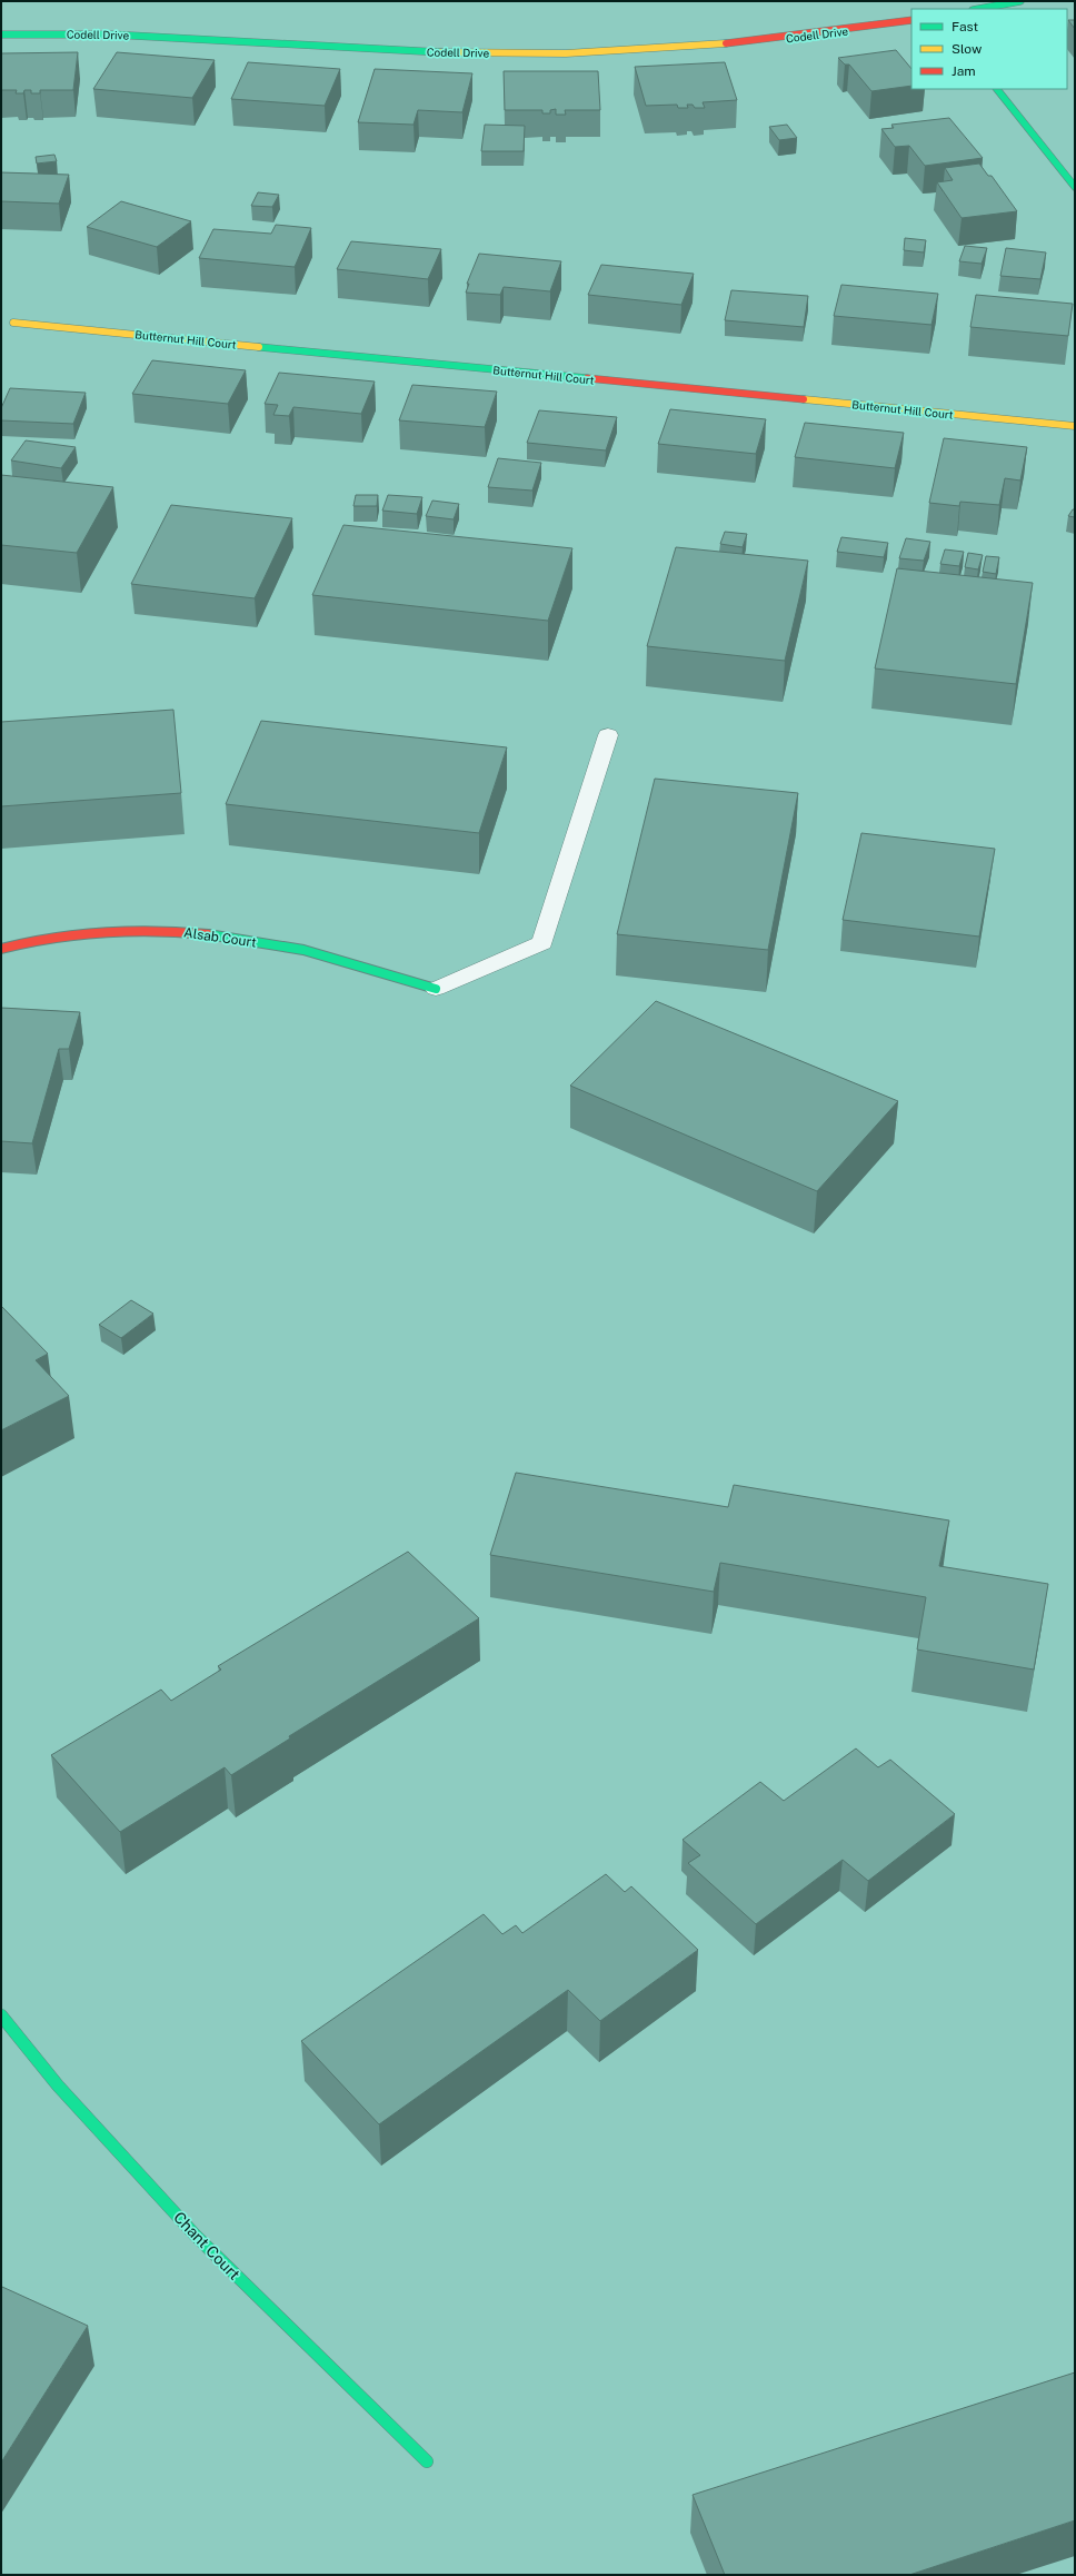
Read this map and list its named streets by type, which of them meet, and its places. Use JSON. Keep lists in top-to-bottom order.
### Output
{
  "streets": {
    "street": [
      "Codell Drive",
      "Butternut Hill Court",
      "Alsab Court",
      "Chant Court"
    ]
  },
  "legend": ["Fast", "Slow", "Jam"]
}
